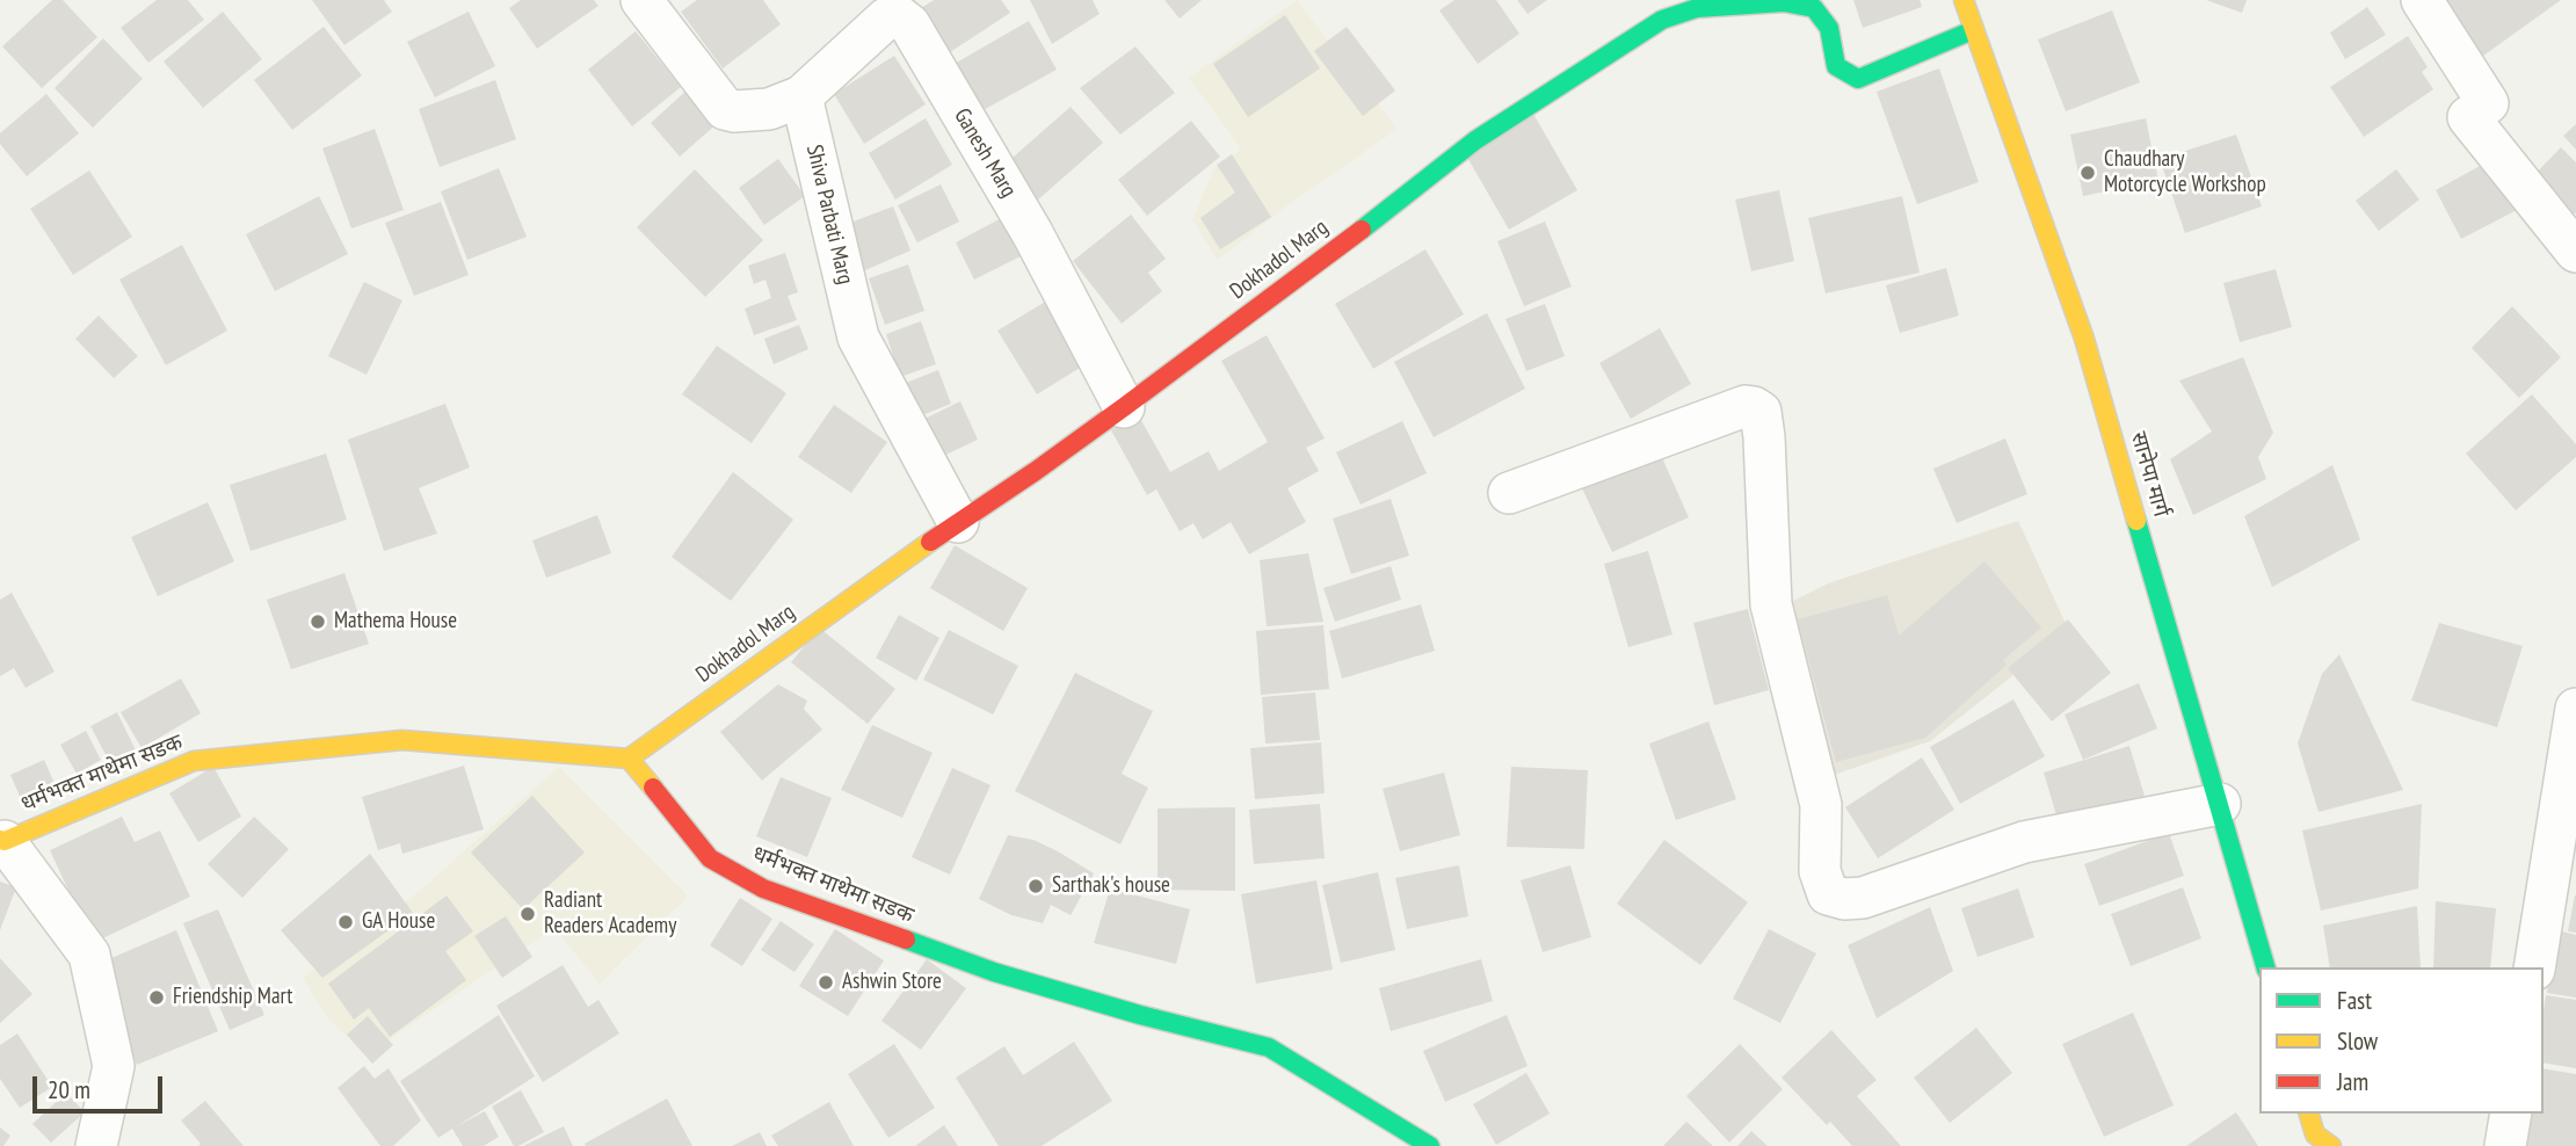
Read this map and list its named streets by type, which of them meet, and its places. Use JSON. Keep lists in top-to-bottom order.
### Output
{
  "streets": {
    "main road": ["Dokhadol Marg", "सानेपा मार्ग", "धर्मभक्त माथेमा सडक"],
    "street": ["Ganesh Marg", "Shiva Parbati Marg"]
  },
  "crossings": [
    ["Ganesh Marg", "Shiva Parbati Marg"],
    ["Ganesh Marg", "Dokhadol Marg"],
    ["Shiva Parbati Marg", "Dokhadol Marg"],
    ["Dokhadol Marg", "सानेपा मार्ग"],
    ["Dokhadol Marg", "धर्मभक्त माथेमा सडक"]
  ],
  "places": [
    "Chaudhary Motorcycle Workshop",
    "Mathema House",
    "Sarthak's house",
    "Radiant Readers Academy",
    "GA House",
    "Ashwin Store",
    "Friendship Mart"
  ],
  "legend": ["Fast", "Slow", "Jam"],
  "scale_bar": "20 m"
}
